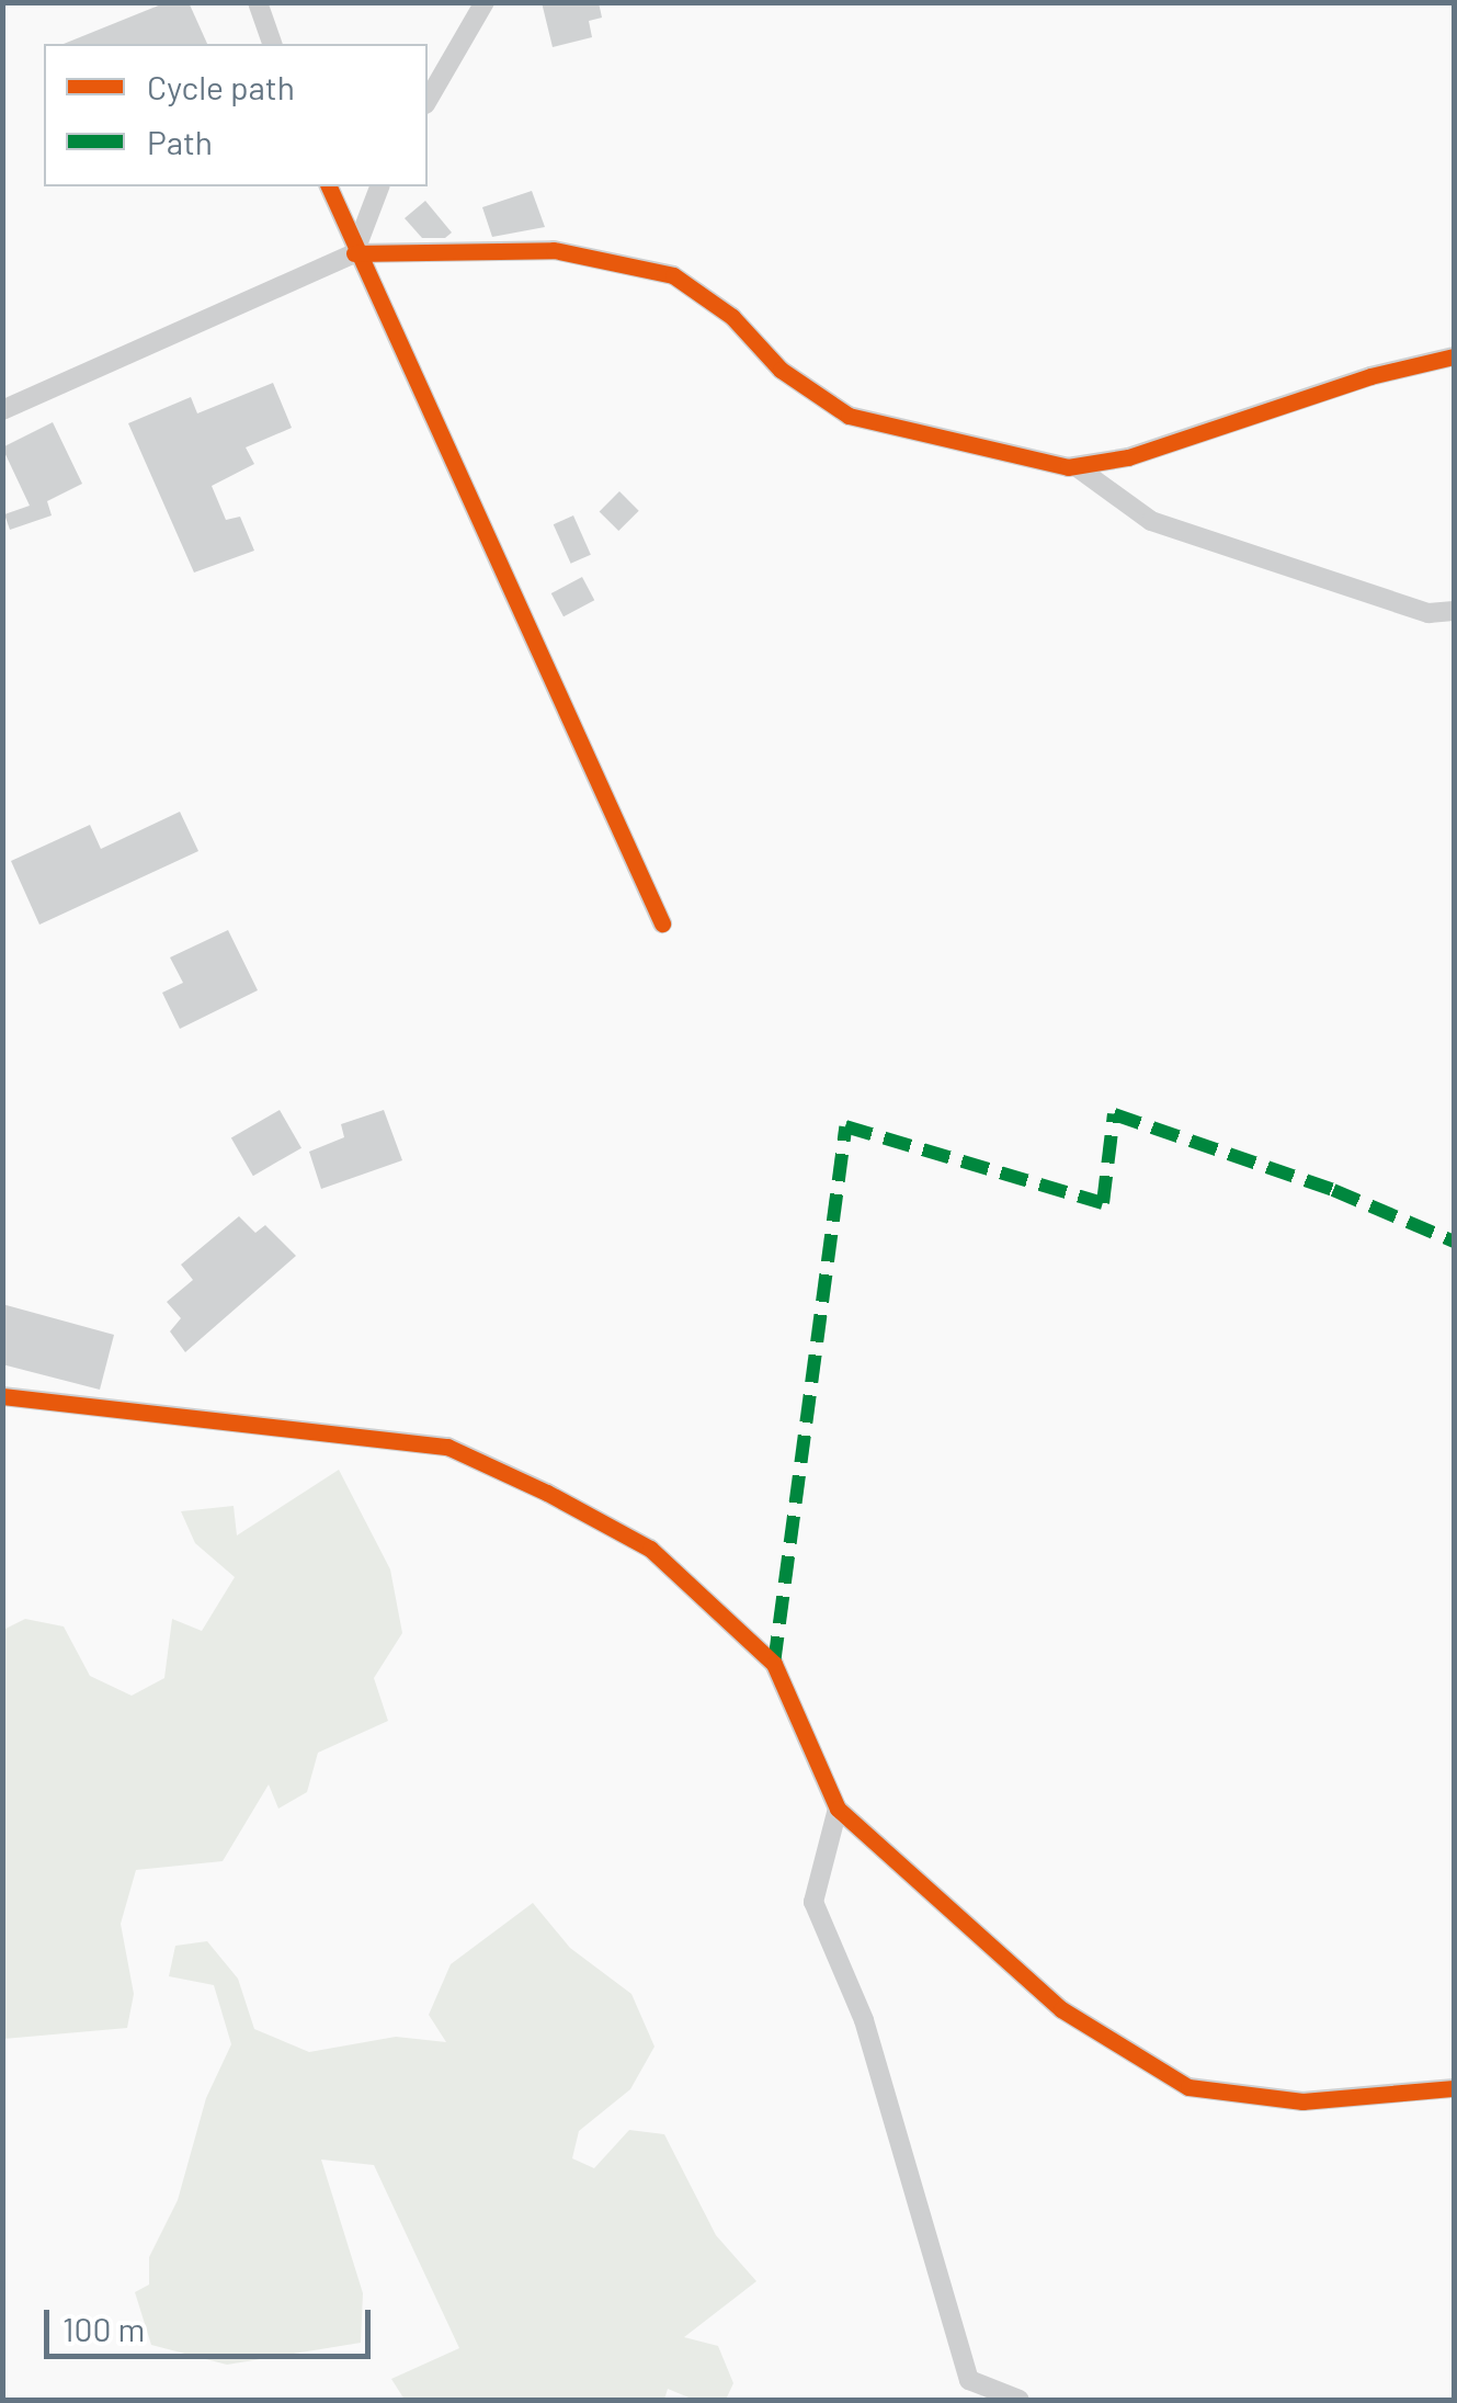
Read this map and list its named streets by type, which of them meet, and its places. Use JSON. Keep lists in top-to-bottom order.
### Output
{
  "legend": ["Cycle path", "Path"],
  "scale_bar": "100 m"
}
